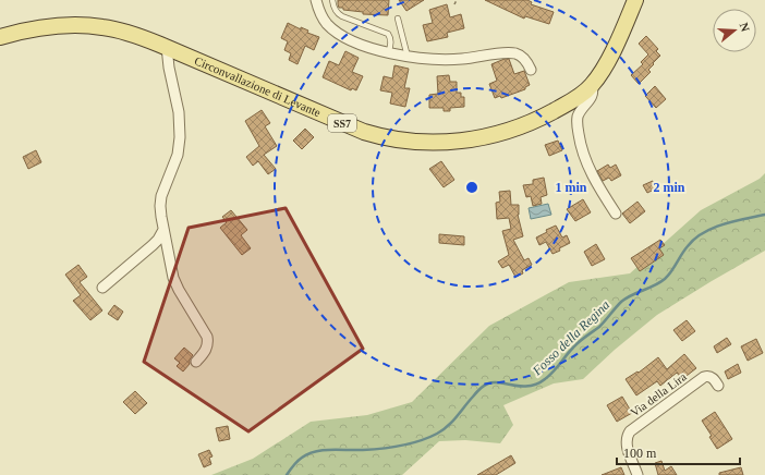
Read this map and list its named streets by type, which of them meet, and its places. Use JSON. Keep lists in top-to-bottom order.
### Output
{
  "streets": {
    "main road": ["Circonvallazione di Levante", "SS7"],
    "street": ["Via della Lira"]
  },
  "water": ["Fosso della Regina"],
  "scale_bar": "100 m",
  "north": "right",
  "rings": ["1 min", "2 min"]
}
